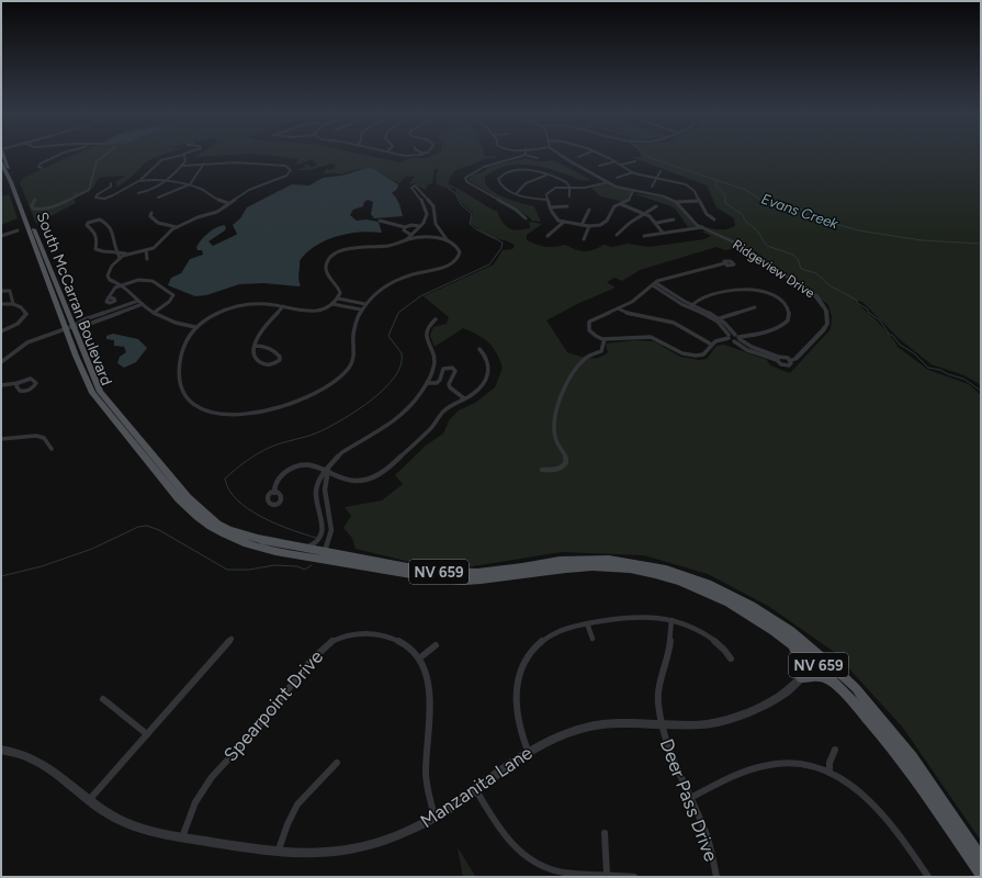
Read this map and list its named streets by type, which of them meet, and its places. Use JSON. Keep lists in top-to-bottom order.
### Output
{
  "streets": {
    "main road": ["South McCarran Boulevard", "NV 659"],
    "street": [
      "Ridgeview Drive",
      "Spearpoint Drive",
      "Manzanita Lane",
      "Deer Pass Drive"
    ]
  },
  "crossings": [
    ["South McCarran Boulevard", "Manzanita Lane"],
    ["Spearpoint Drive", "Manzanita Lane"],
    ["Manzanita Lane", "Deer Pass Drive"]
  ],
  "water": ["Evans Creek"]
}
